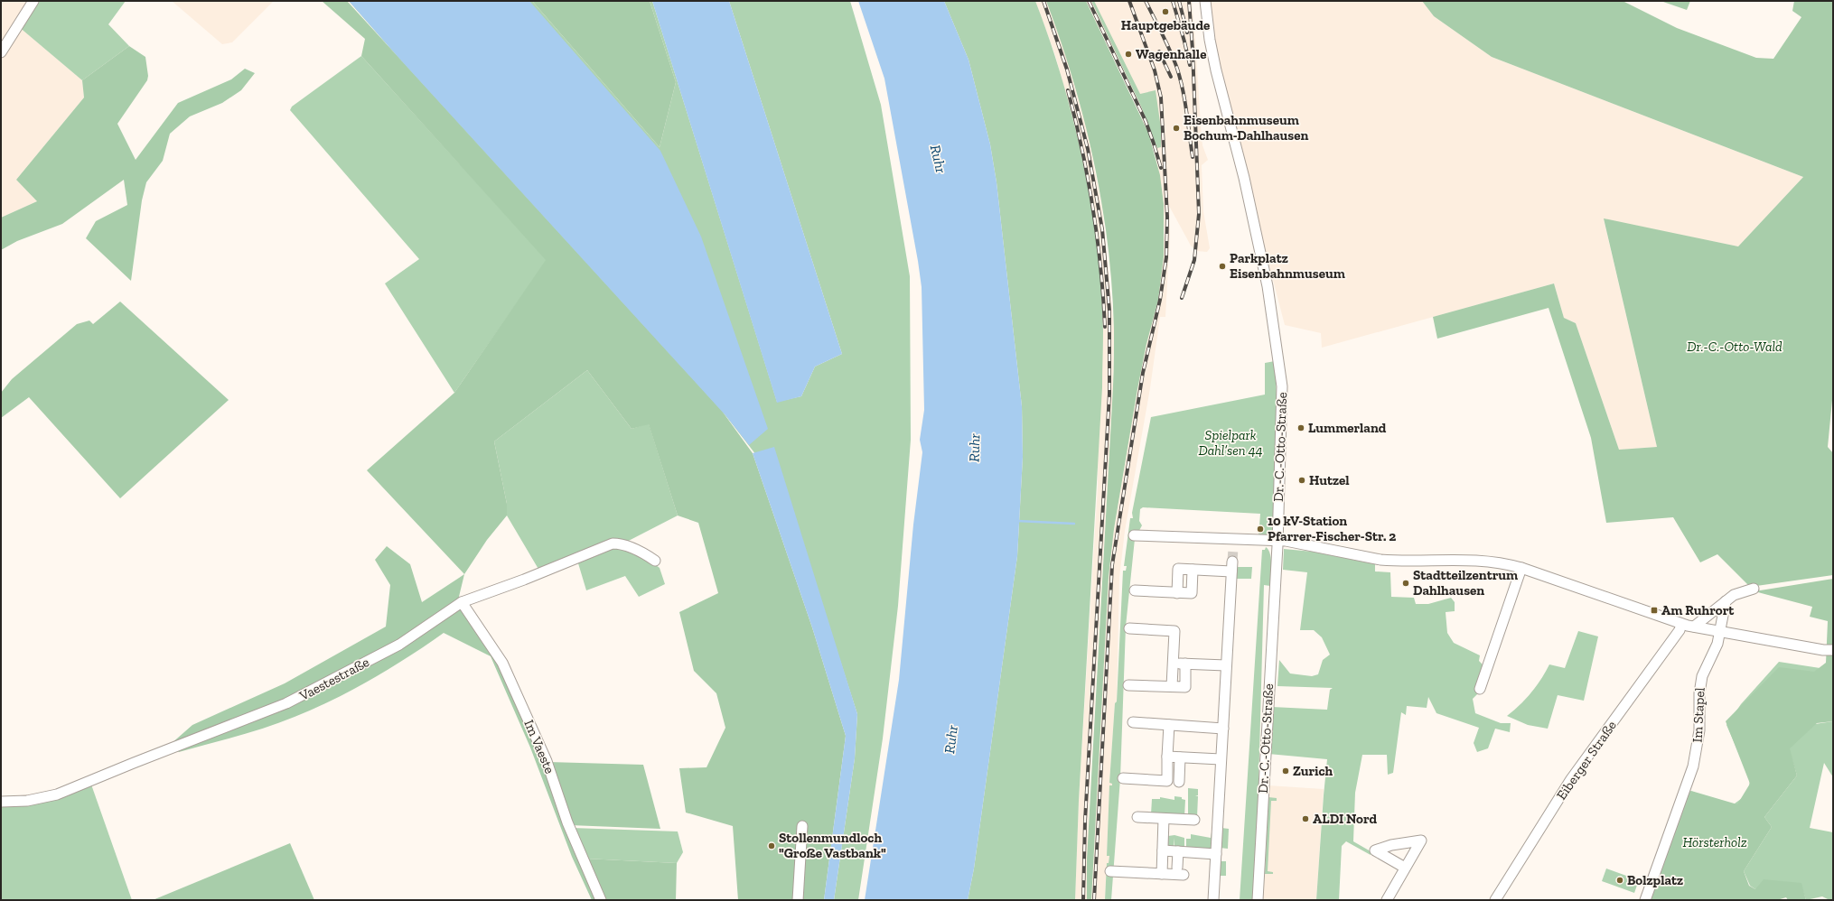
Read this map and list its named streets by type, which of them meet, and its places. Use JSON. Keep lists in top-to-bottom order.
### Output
{
  "streets": {
    "street": [
      "Dr.-C.-Otto-Straße",
      "Vaestestraße",
      "Im Stapel",
      "Im Vaeste",
      "Eiberger Straße"
    ]
  },
  "crossings": [
    ["Vaestestraße", "Im Vaeste"]
  ],
  "water": ["Ruhr"],
  "parks": ["Dr.-C.-Otto-Wald", "Spielpark Dahl’sen 44", "Hörsterholz"],
  "places": {
    "other": [
      "Hauptgebäude",
      "Wagenhalle",
      "Eisenbahnmuseum Bochum-Dahlhausen",
      "Parkplatz Eisenbahnmuseum",
      "Lummerland",
      "Hutzel",
      "10 kV-Station Pfarrer-Fischer-Str. 2",
      "Stadtteilzentrum Dahlhausen",
      "Zurich",
      "ALDI Nord",
      "Stollenmundloch \"Große Vastbank\"",
      "Bolzplatz"
    ],
    "transit": ["Am Ruhrort"]
  }
}
